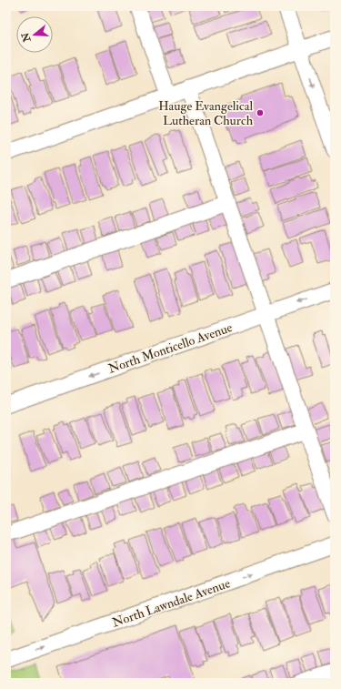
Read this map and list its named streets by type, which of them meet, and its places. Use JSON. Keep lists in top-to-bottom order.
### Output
{
  "streets": {
    "street": ["North Monticello Avenue", "North Lawndale Avenue"]
  },
  "places": ["Hauge Evangelical Lutheran Church"],
  "north": "left"
}
